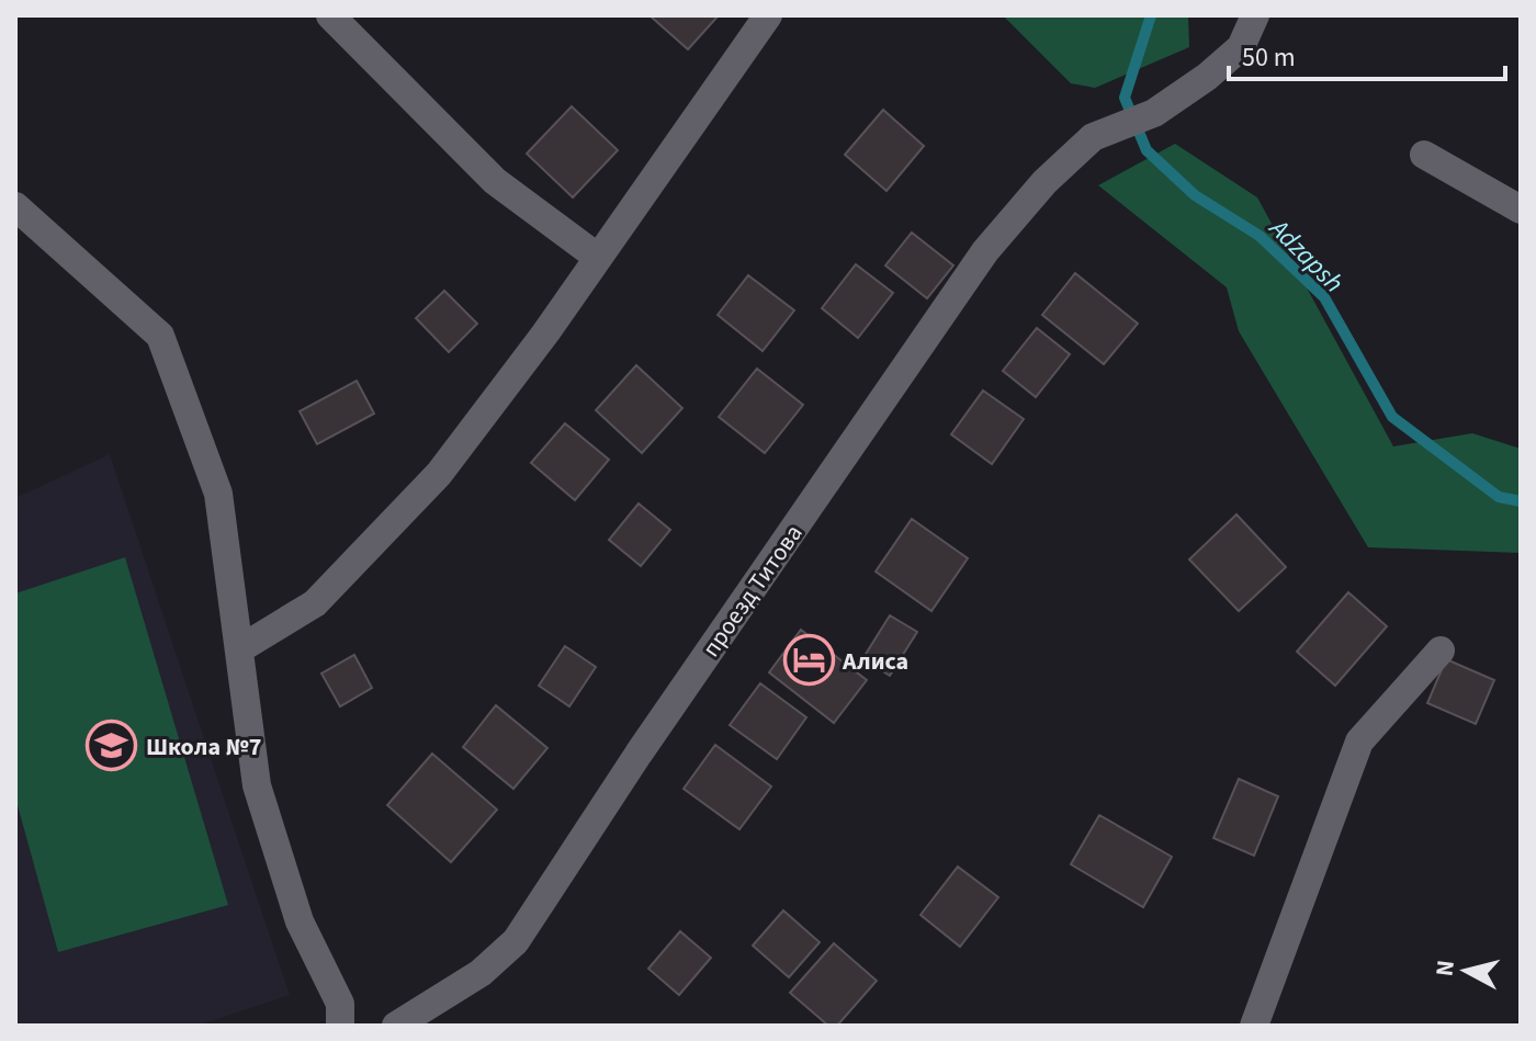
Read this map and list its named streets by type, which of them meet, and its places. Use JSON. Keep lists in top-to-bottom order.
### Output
{
  "streets": {
    "street": ["проезд Титова"]
  },
  "water": ["Adzapsh"],
  "places": {
    "hotel": ["Алиса"],
    "school or university": ["Школа №7"]
  },
  "scale_bar": "50 m",
  "north": "left"
}
